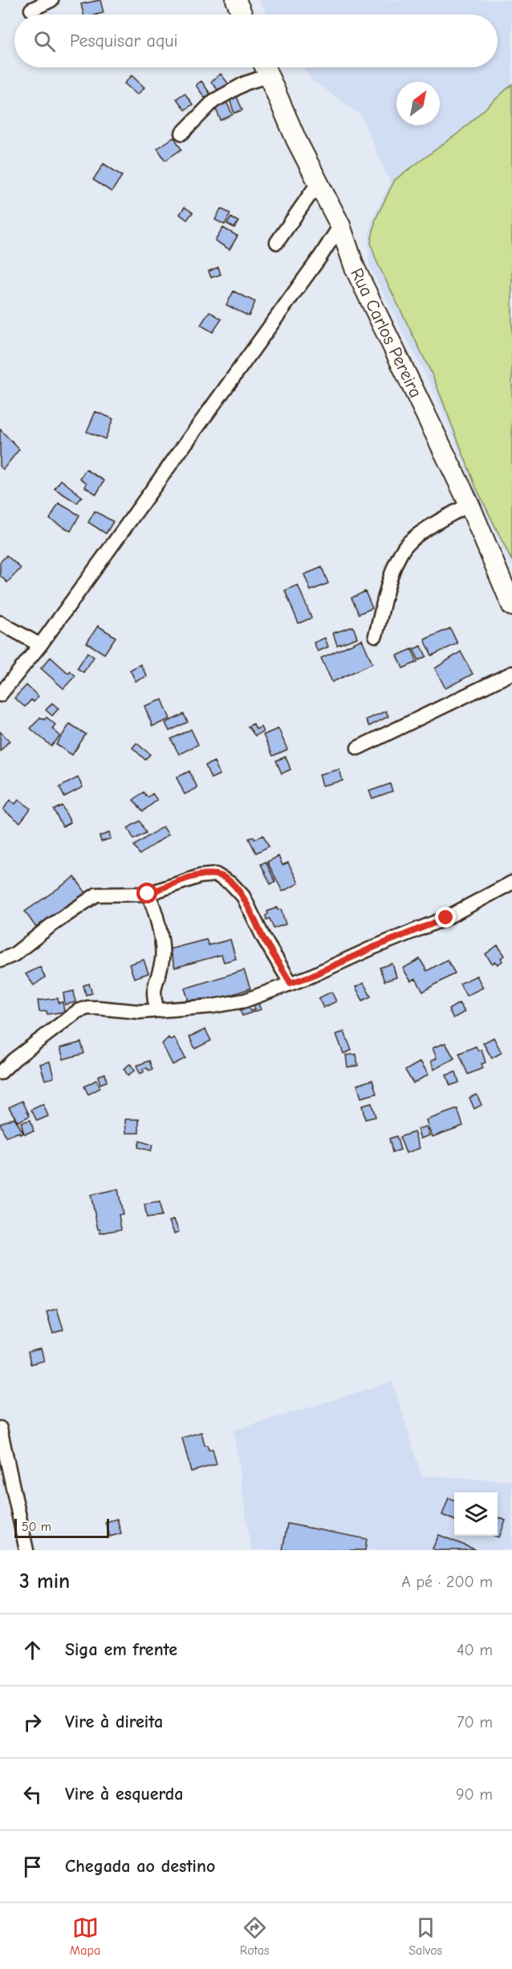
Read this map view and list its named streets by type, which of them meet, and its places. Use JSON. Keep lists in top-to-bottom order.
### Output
{
  "streets": {
    "main road": ["Rua Carlos Pereira"]
  },
  "scale_bar": "50 m",
  "north": "top right",
  "page": {
    "search": "Pesquisar aqui",
    "scale": "50 m",
    "heading": ["3 min", "A pé · 200 m"],
    "list": [
      ["Siga em frente", "40 m"],
      ["Vire à direita", "70 m"],
      ["Vire à esquerda", "90 m"],
      "Chegada ao destino"
    ],
    "nav": ["Mapa", "Rotas", "Salvos"]
  }
}
